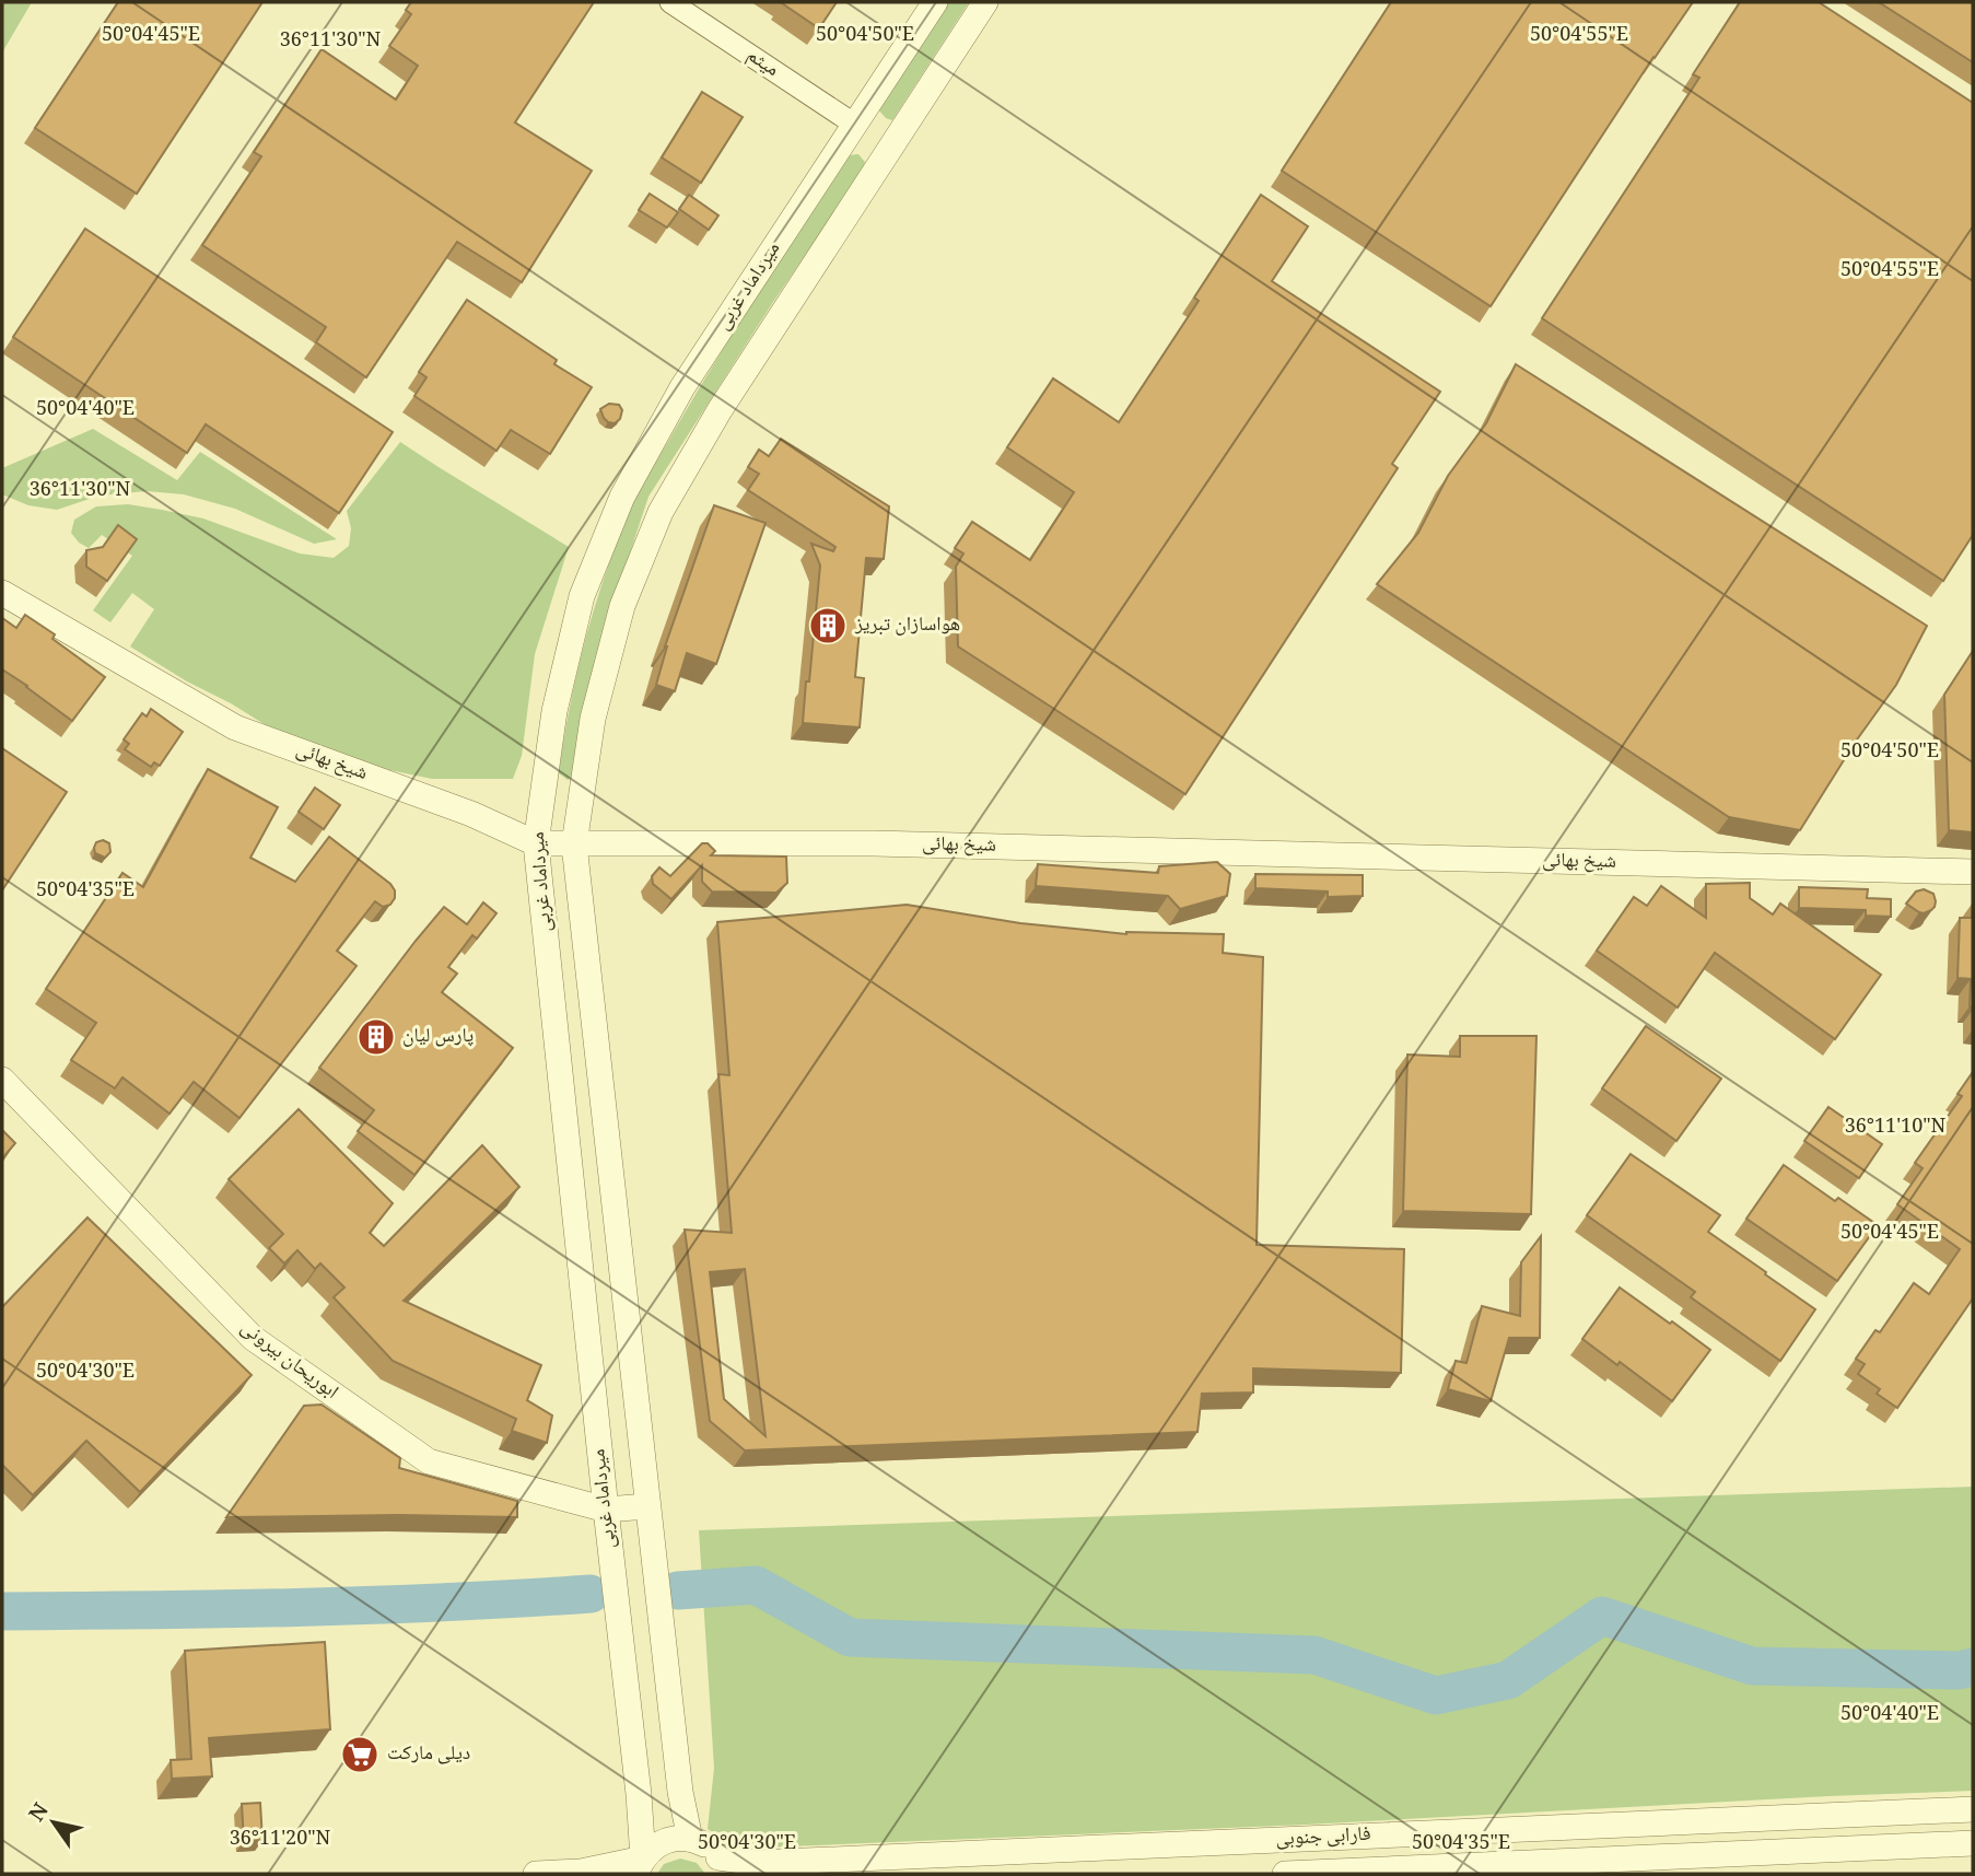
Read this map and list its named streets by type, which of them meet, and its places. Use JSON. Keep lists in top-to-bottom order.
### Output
{
  "streets": {
    "street": [
      "میثم",
      "میرداماد غربی",
      "شیخ بهائی",
      "ابوریحان بیرونی",
      "فارابی جنوبی"
    ]
  },
  "crossings": [
    ["میثم", "میرداماد غربی"],
    ["میرداماد غربی", "شیخ بهائی"],
    ["میرداماد غربی", "ابوریحان بیرونی"]
  ],
  "places": {
    "building": ["هواسازان تبریز", "پارس لیان"],
    "supermarket": ["دیلی مارکت"]
  },
  "north": "top left",
  "coordinates": [
    "50°04'45\"E",
    "50°04'50\"E",
    "50°04'55\"E",
    "36°11'30\"N",
    "50°04'40\"E",
    "50°04'35\"E",
    "36°11'10\"N",
    "50°04'30\"E",
    "36°11'20\"N"
  ]
}
